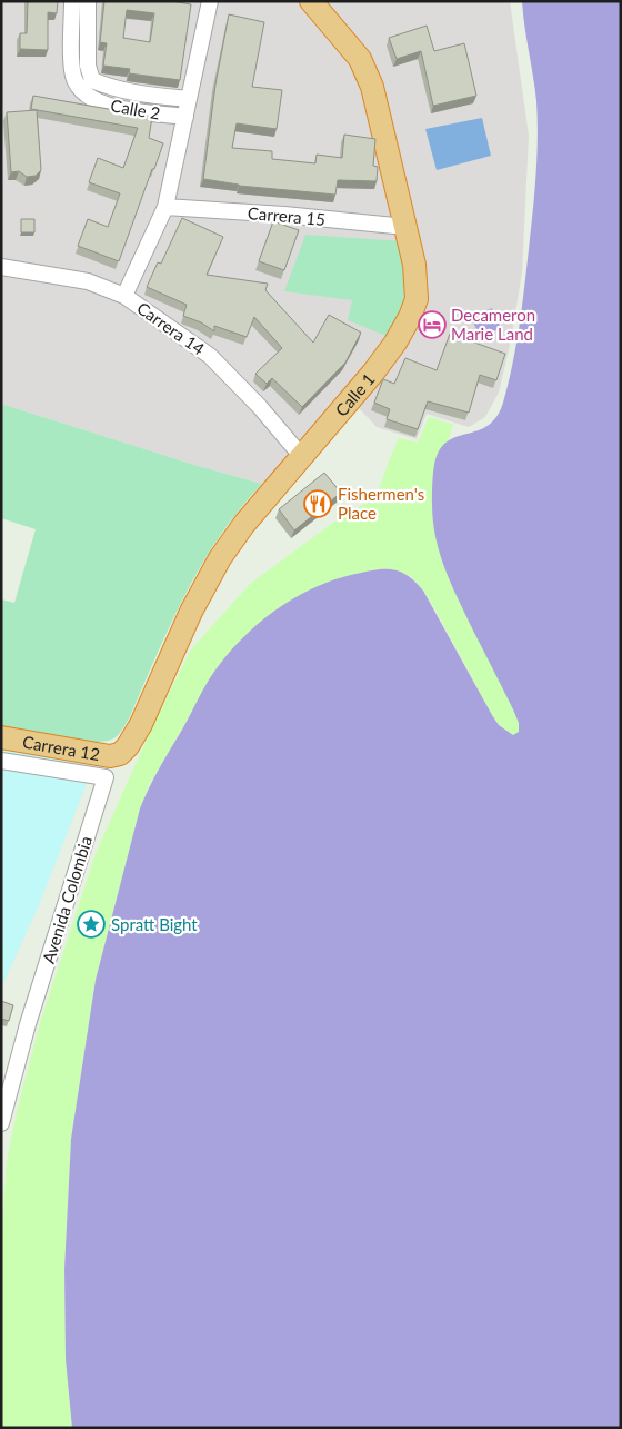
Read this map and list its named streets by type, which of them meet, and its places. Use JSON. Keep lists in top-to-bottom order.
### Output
{
  "streets": {
    "highway": ["Calle 1", "Carrera 12"],
    "street": [
      "Calle 2",
      "Carrera 15",
      "Carrera 14",
      "Avenida Colombia"
    ]
  },
  "crossings": [
    ["Carrera 15", "Calle 1"],
    ["Carrera 14", "Calle 1"],
    ["Calle 1", "Carrera 12"]
  ],
  "places": {
    "hotel": ["Decameron Marie Land"],
    "restaurant": ["Fishermen's Place"],
    "place": ["Spratt Bight"]
  }
}
